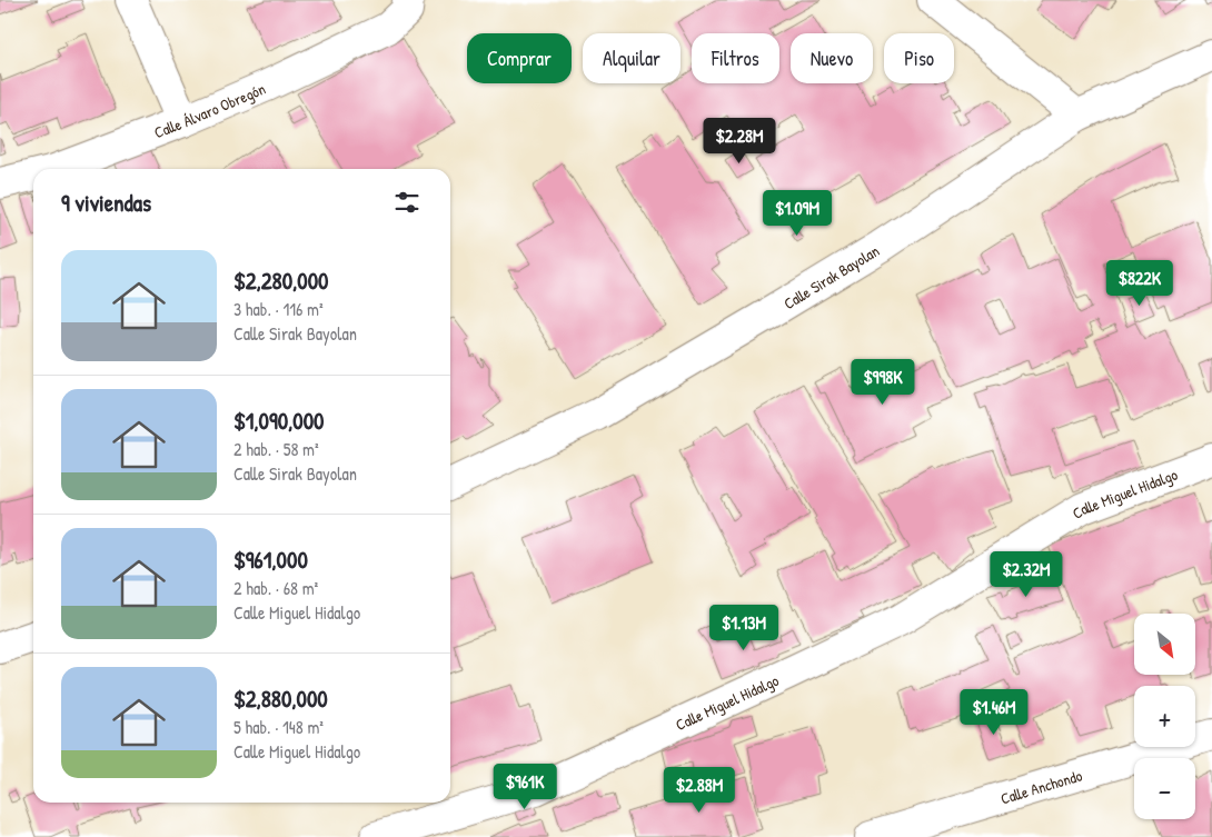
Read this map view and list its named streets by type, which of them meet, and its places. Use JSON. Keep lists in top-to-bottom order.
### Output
{
  "streets": {
    "street": [
      "Calle Álvaro Obregón",
      "Calle Sirak Bayolan",
      "Calle Miguel Hidalgo",
      "Calle Anchondo"
    ]
  },
  "north": "bottom right",
  "page": {
    "chip": [
      "Comprar",
      "Alquilar",
      "Filtros",
      "Nuevo",
      "Piso"
    ],
    "price": [
      "$2.28M",
      "$1.09M",
      "$822K",
      "$998K",
      "$2.32M",
      "$1.13M",
      "$1.46M",
      "$961K",
      "$2.88M"
    ],
    "heading": "9 viviendas",
    "list": [
      {
        "name": "$2,280,000",
        "note": "3 hab. · 116 m² · Calle Sirak Bayolan"
      },
      {
        "name": "$1,090,000",
        "note": "2 hab. · 58 m² · Calle Sirak Bayolan"
      },
      {
        "name": "$961,000",
        "note": "2 hab. · 68 m² · Calle Miguel Hidalgo"
      },
      {
        "name": "$2,880,000",
        "note": "5 hab. · 148 m² · Calle Miguel Hidalgo"
      }
    ],
    "map_buttons": ["+", "−"]
  }
}
